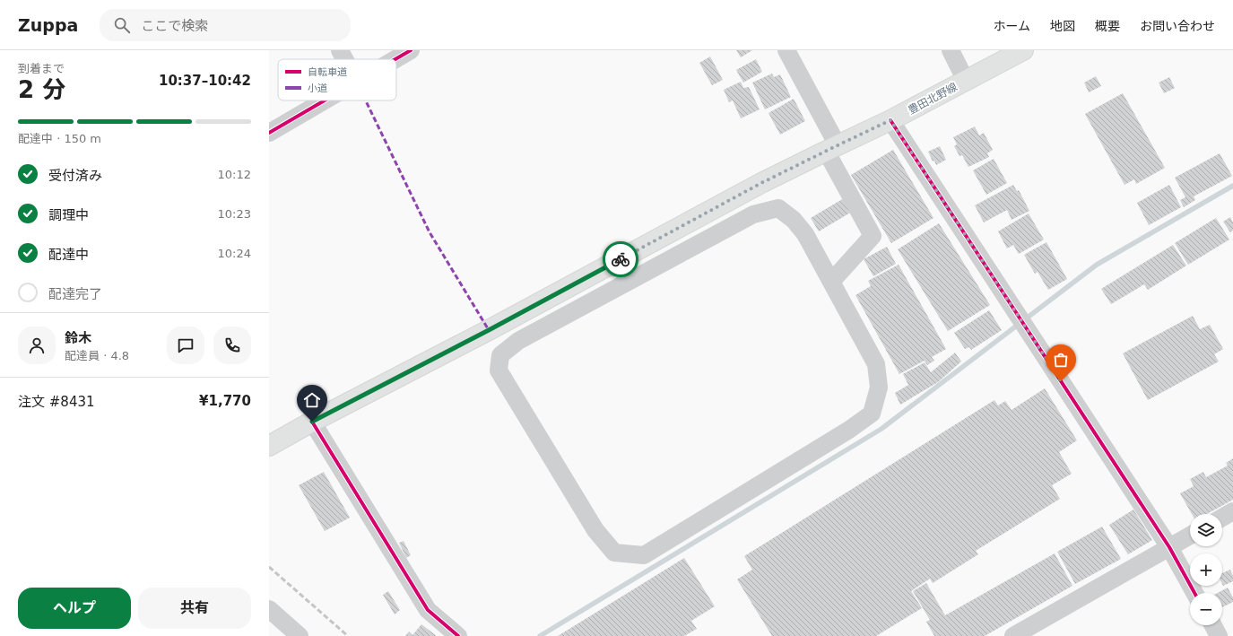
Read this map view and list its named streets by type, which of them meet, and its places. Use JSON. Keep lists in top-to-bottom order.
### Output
{
  "streets": {
    "main road": ["豊田北野線"]
  },
  "legend": ["自転車道", "小道"],
  "page": {
    "header": "Zuppa",
    "search": "ここで検索",
    "nav": [
      "ホーム",
      "地図",
      "概要",
      "お問い合わせ"
    ],
    "heading": ["2 分", "到着まで", "10:37–10:42"],
    "panel": [
      "鈴木",
      "配達員 · 4.8",
      "注文 #8431",
      "¥1,770"
    ],
    "bar": "配達中 · 150 m",
    "list": [
      ["受付済み", "10:12"],
      ["調理中", "10:23"],
      ["配達中", "10:24"],
      "配達完了"
    ],
    "map_buttons": ["+", "−"],
    "buttons": ["ヘルプ", "共有"]
  }
}
